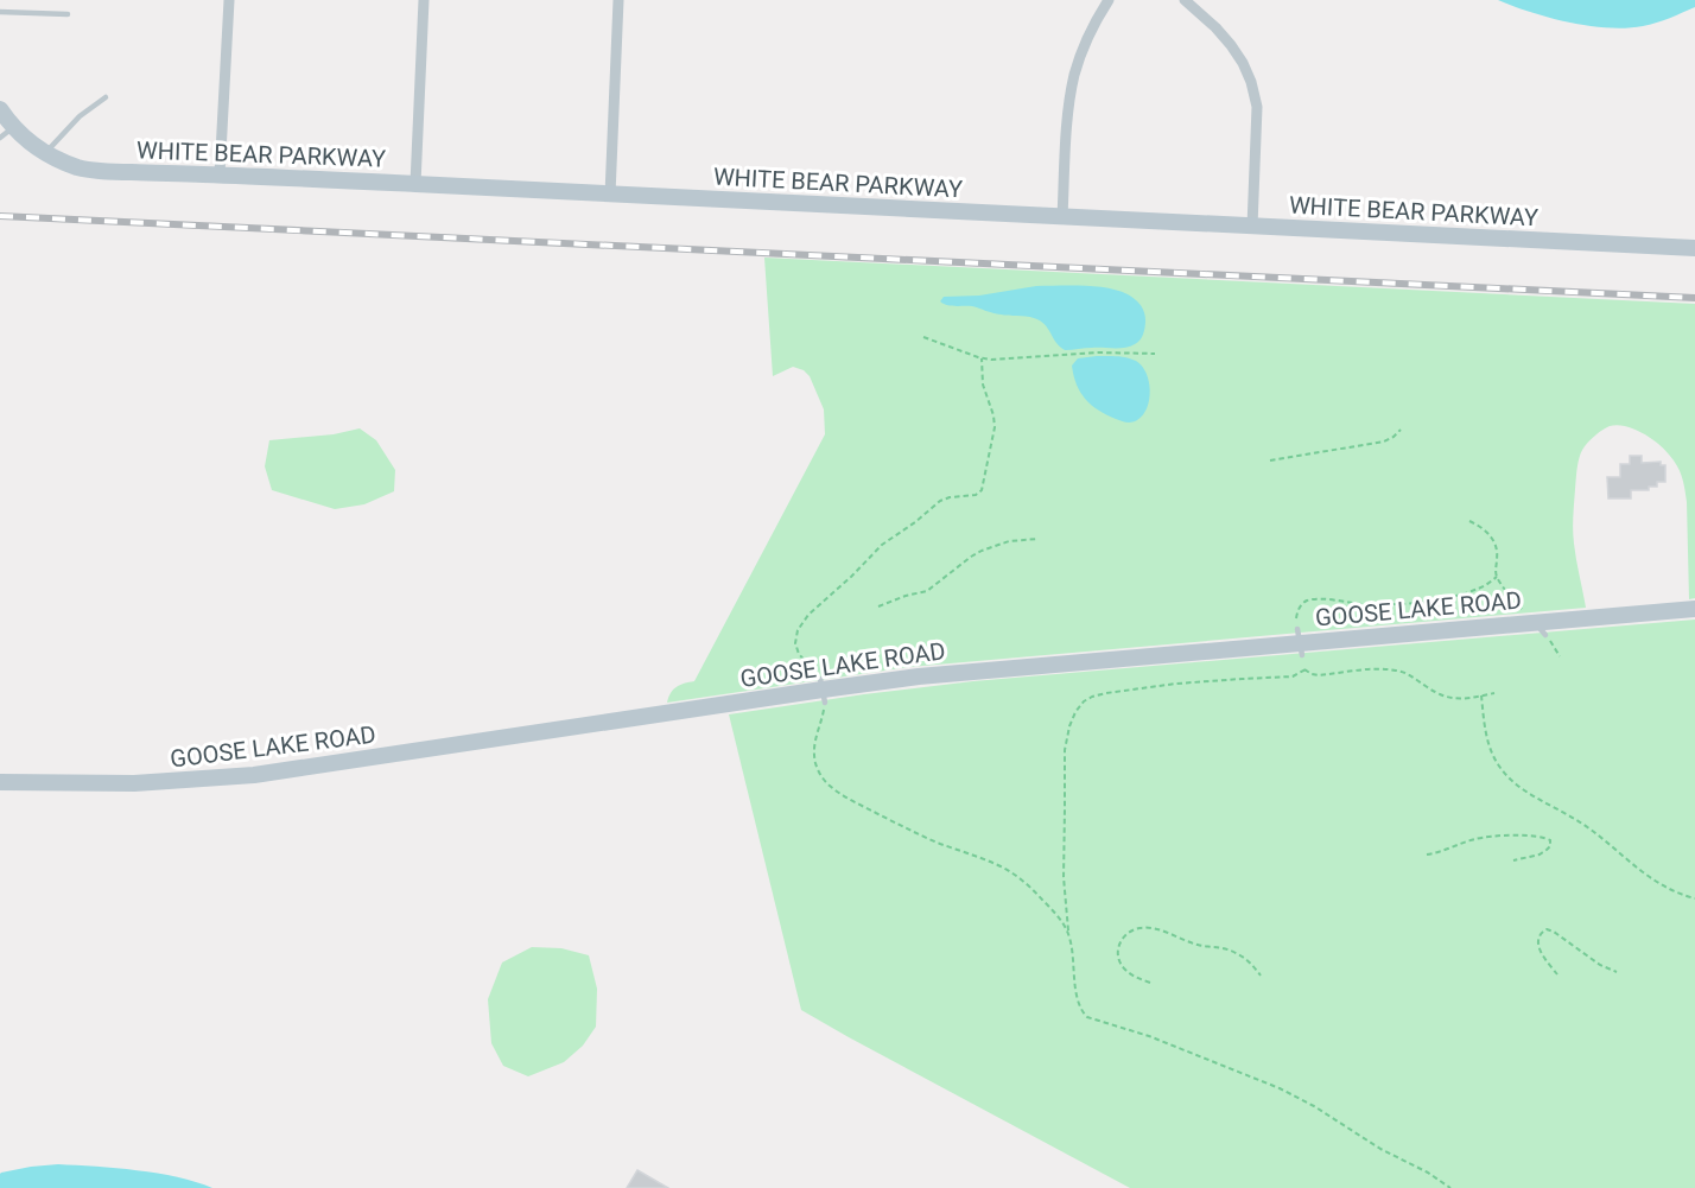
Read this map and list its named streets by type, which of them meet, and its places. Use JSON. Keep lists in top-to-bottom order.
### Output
{
  "streets": {
    "street": ["WHITE BEAR PARKWAY", "GOOSE LAKE ROAD"]
  }
}
